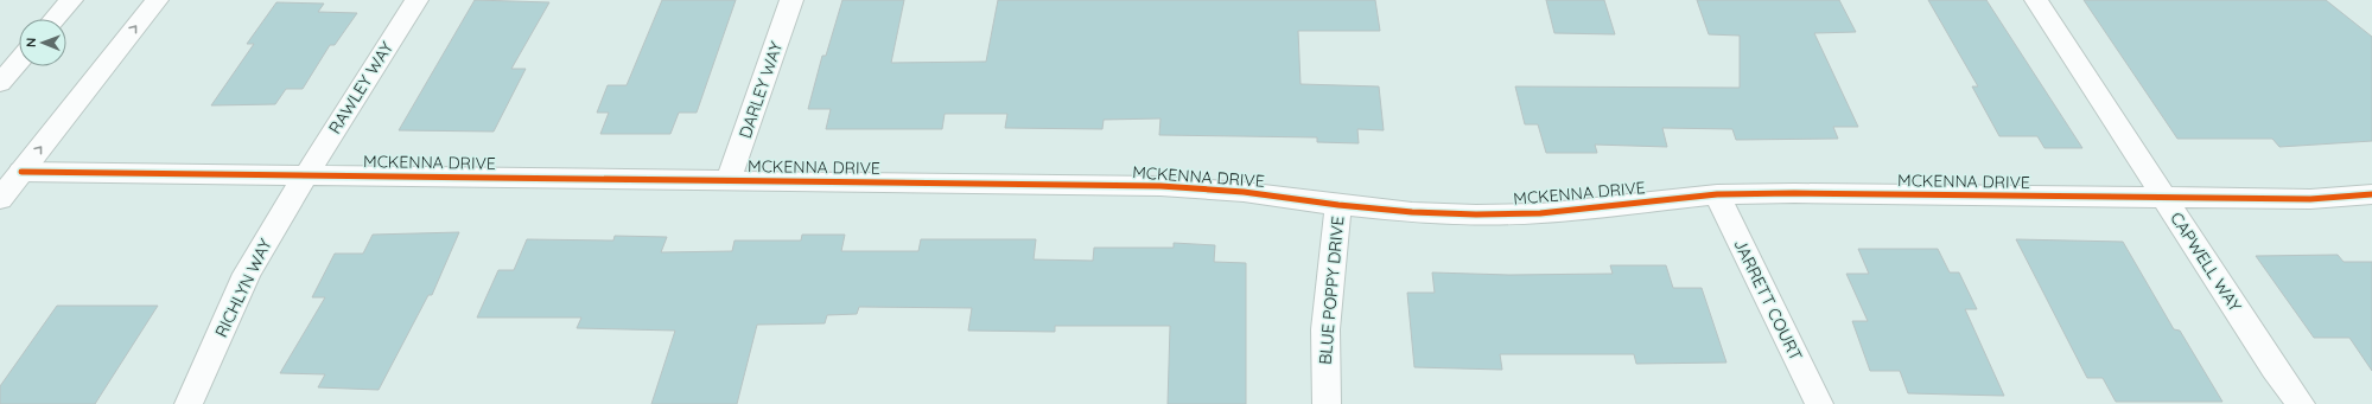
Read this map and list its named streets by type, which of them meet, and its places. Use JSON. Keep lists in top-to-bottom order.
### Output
{
  "streets": {
    "street": [
      "RAWLEY WAY",
      "DARLEY WAY",
      "MCKENNA DRIVE",
      "CAPWELL WAY",
      "RICHLYN WAY",
      "BLUE POPPY DRIVE",
      "JARRETT COURT"
    ]
  },
  "crossings": [
    ["RAWLEY WAY", "MCKENNA DRIVE"],
    ["RAWLEY WAY", "RICHLYN WAY"],
    ["DARLEY WAY", "MCKENNA DRIVE"],
    ["MCKENNA DRIVE", "CAPWELL WAY"],
    ["MCKENNA DRIVE", "RICHLYN WAY"],
    ["MCKENNA DRIVE", "BLUE POPPY DRIVE"],
    ["MCKENNA DRIVE", "JARRETT COURT"]
  ],
  "north": "left"
}
